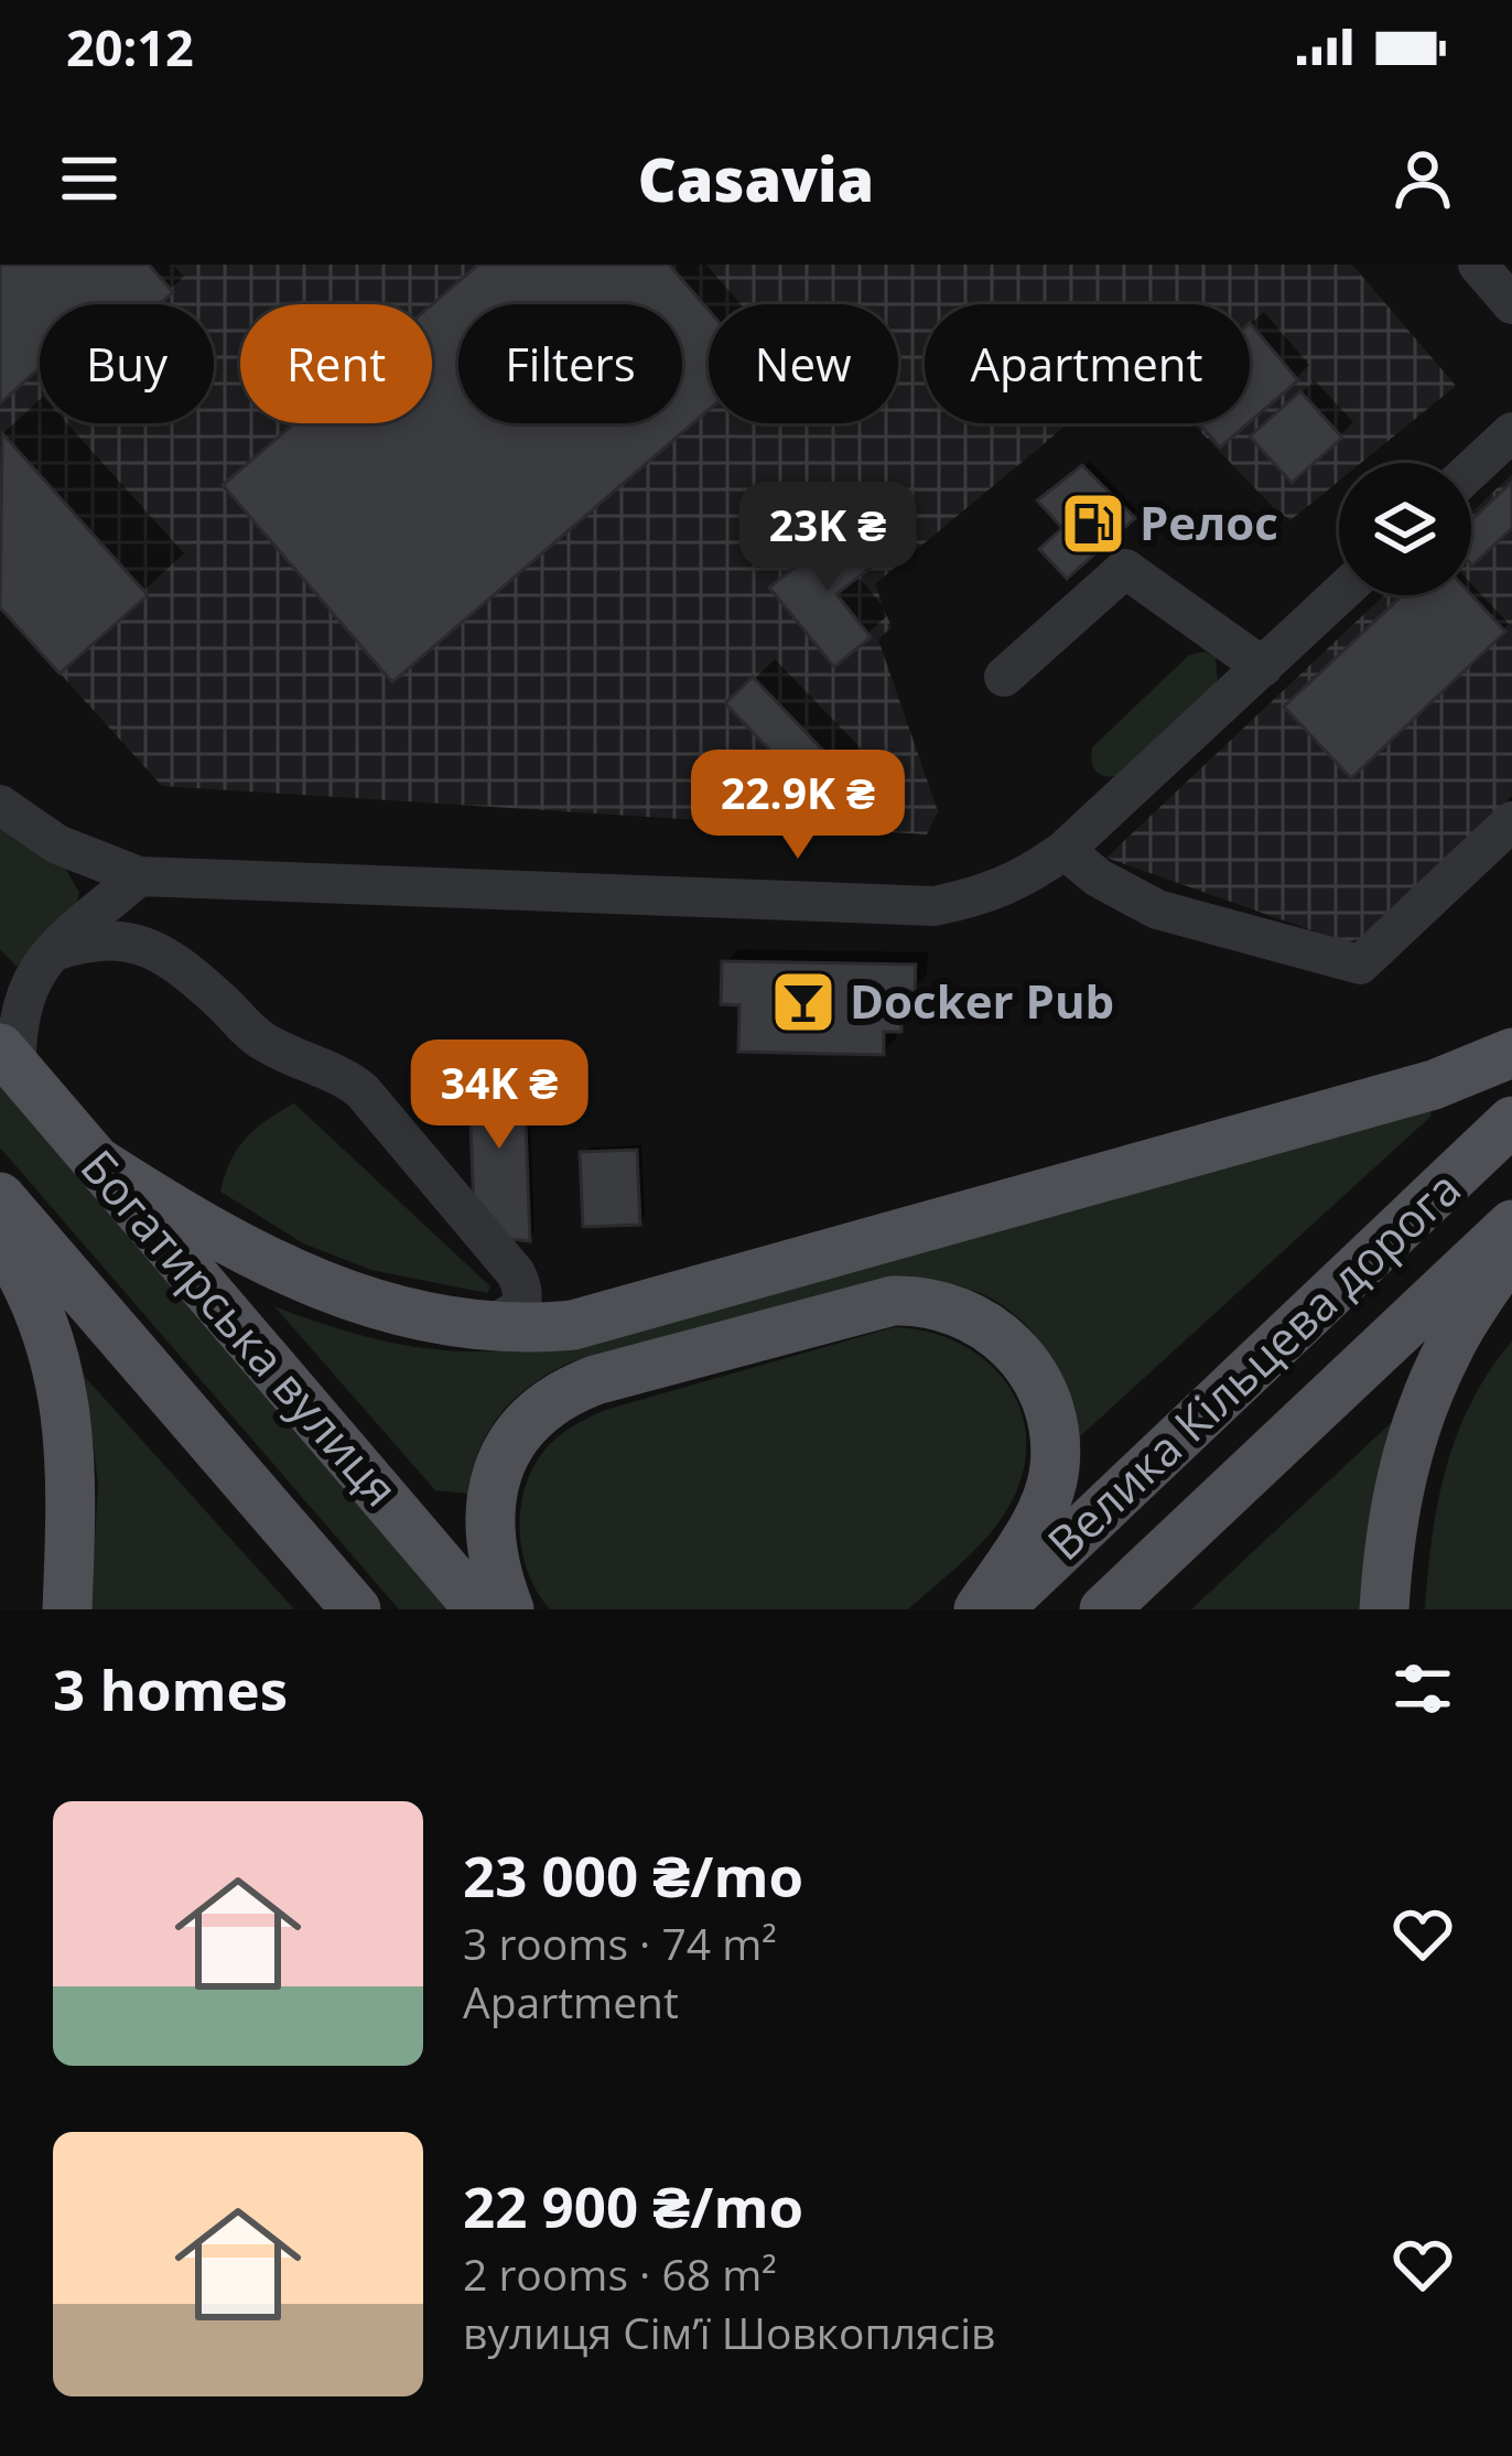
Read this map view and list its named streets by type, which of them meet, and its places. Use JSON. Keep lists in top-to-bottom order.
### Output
{
  "streets": {
    "main road": ["Богатирська вулиця", "Велика Кільцева дорога"]
  },
  "places": {
    "fuel station": ["Релос"],
    "bar": ["Docker Pub"]
  },
  "page": {
    "status": "20:12",
    "header": "Casavia",
    "chip": [
      "Buy",
      "Rent",
      "Filters",
      "New",
      "Apartment"
    ],
    "price": ["23K ₴", "22.9K ₴", "34K ₴"],
    "heading": "3 homes",
    "list": [
      {
        "name": "23 000 ₴/mo",
        "note": "3 rooms · 74 m² · Apartment"
      },
      {
        "name": "22 900 ₴/mo",
        "note": "2 rooms · 68 m² · вулиця Сімʼї Шовкоплясів"
      }
    ]
  }
}
